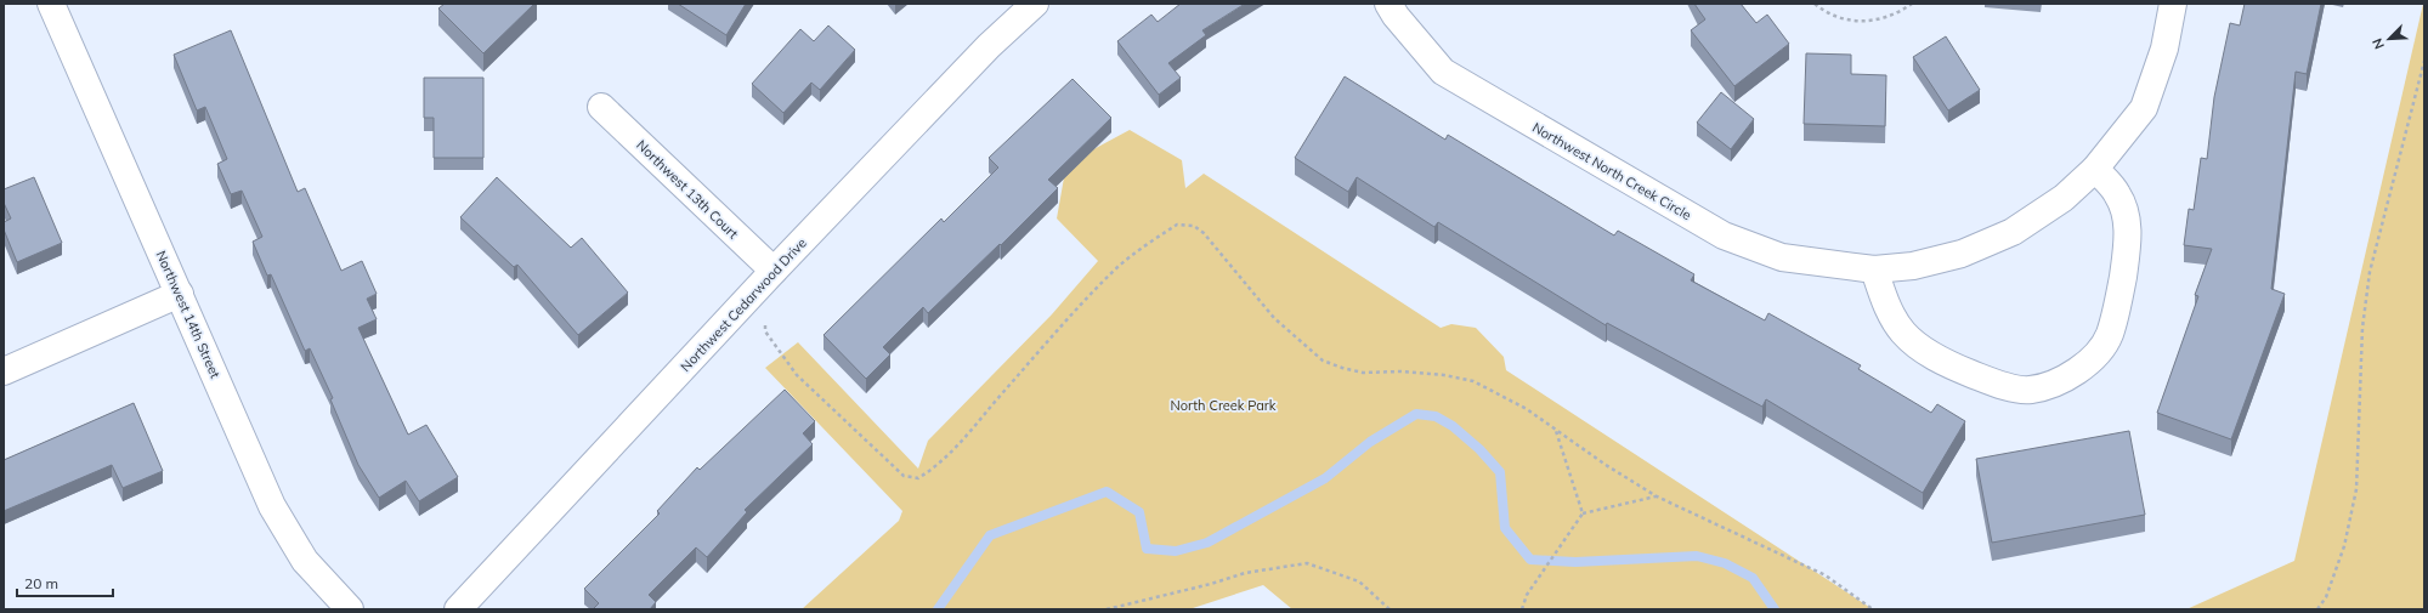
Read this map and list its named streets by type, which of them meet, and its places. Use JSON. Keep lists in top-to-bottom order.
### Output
{
  "streets": {
    "street": [
      "Northwest North Creek Circle",
      "Northwest 13th Court",
      "Northwest Cedarwood Drive",
      "Northwest 14th Street"
    ]
  },
  "crossings": [
    ["Northwest 13th Court", "Northwest Cedarwood Drive"]
  ],
  "parks": ["North Creek Park"],
  "scale_bar": "20 m",
  "north": "bottom left"
}
